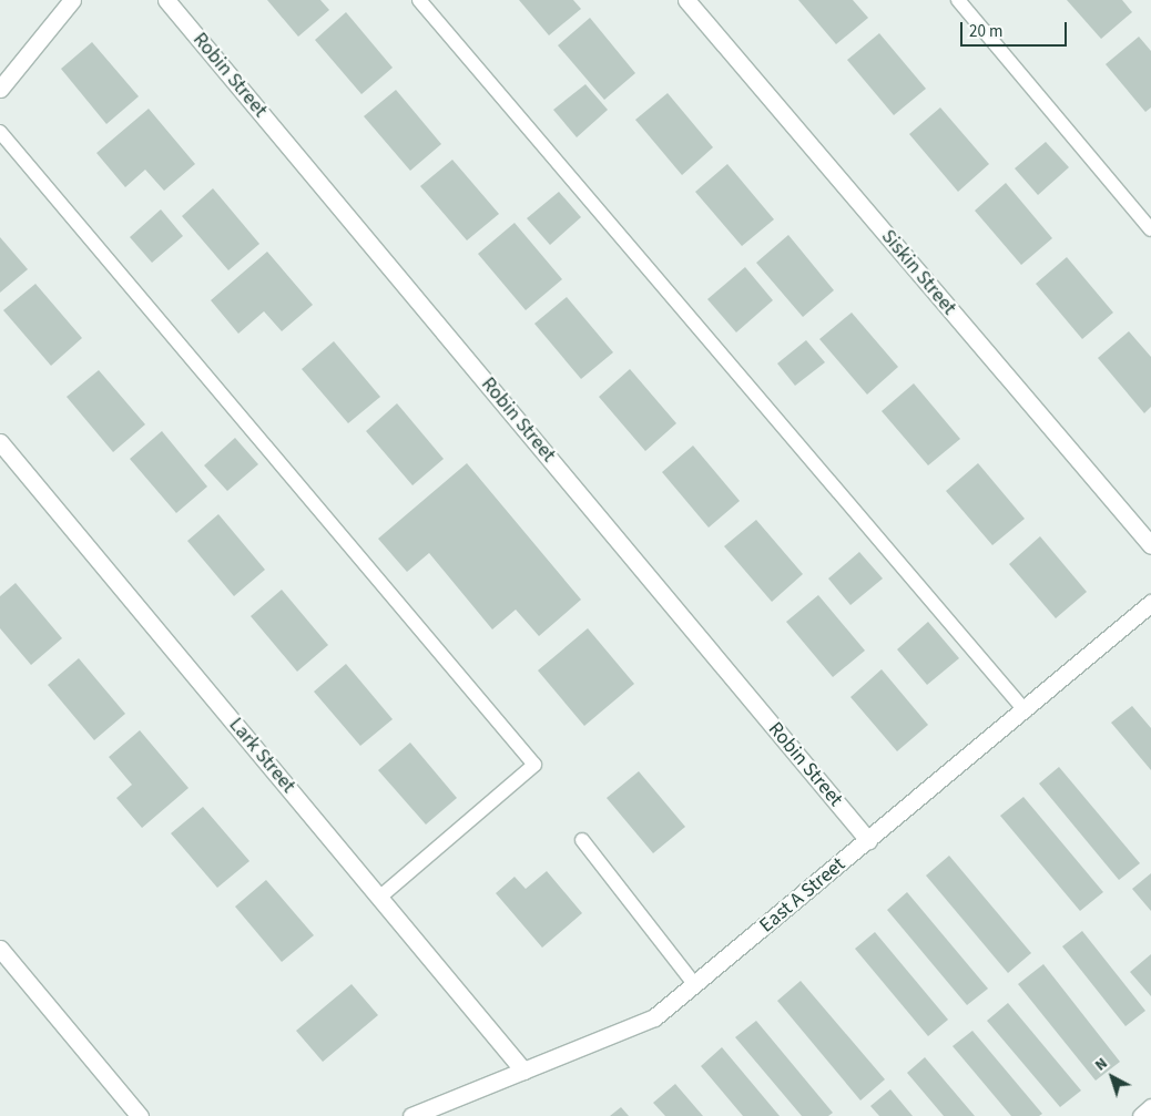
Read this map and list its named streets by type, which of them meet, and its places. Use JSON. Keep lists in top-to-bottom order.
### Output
{
  "streets": {
    "street": [
      "Robin Street",
      "Siskin Street",
      "Lark Street",
      "East A Street"
    ]
  },
  "crossings": [
    ["Robin Street", "East A Street"],
    ["Lark Street", "East A Street"]
  ],
  "scale_bar": "20 m",
  "north": "top left"
}
